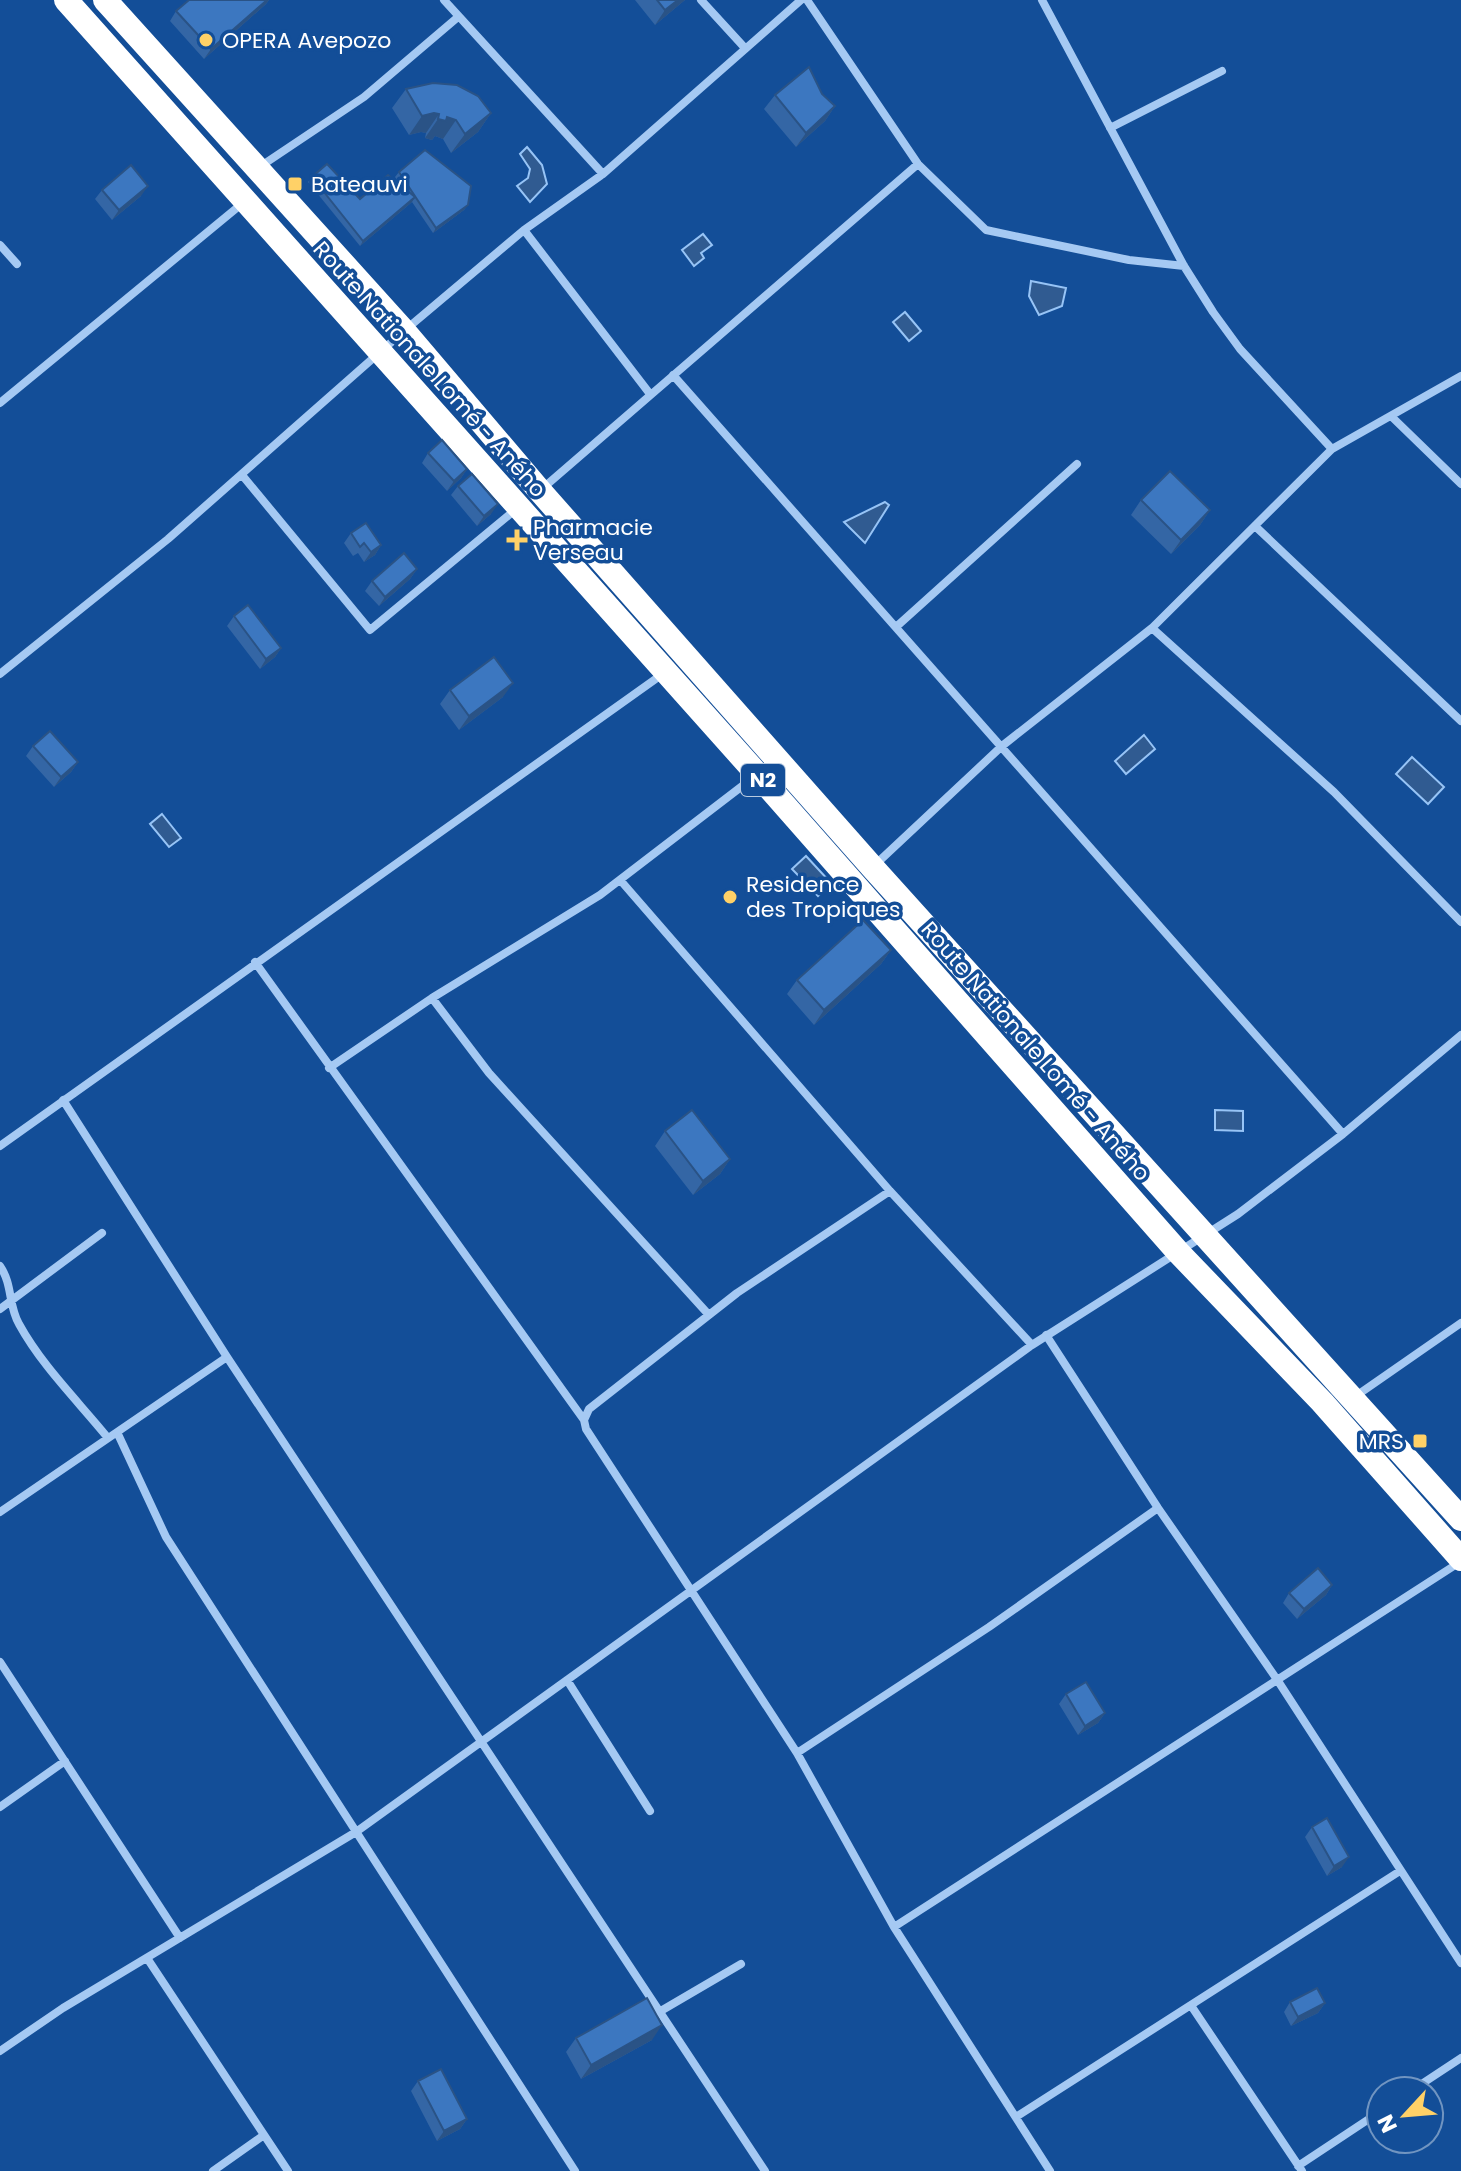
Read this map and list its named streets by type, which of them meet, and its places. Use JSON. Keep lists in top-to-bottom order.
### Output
{
  "streets": {
    "highway": ["Route Nationale Lomé - Aného", "N2"]
  },
  "places": {
    "other": ["OPERA Avepozo", "Residence des Tropiques"],
    "transit": ["Bateauvi", "MRS"],
    "health": ["Pharmacie Verseau"]
  },
  "north": "bottom left"
}
